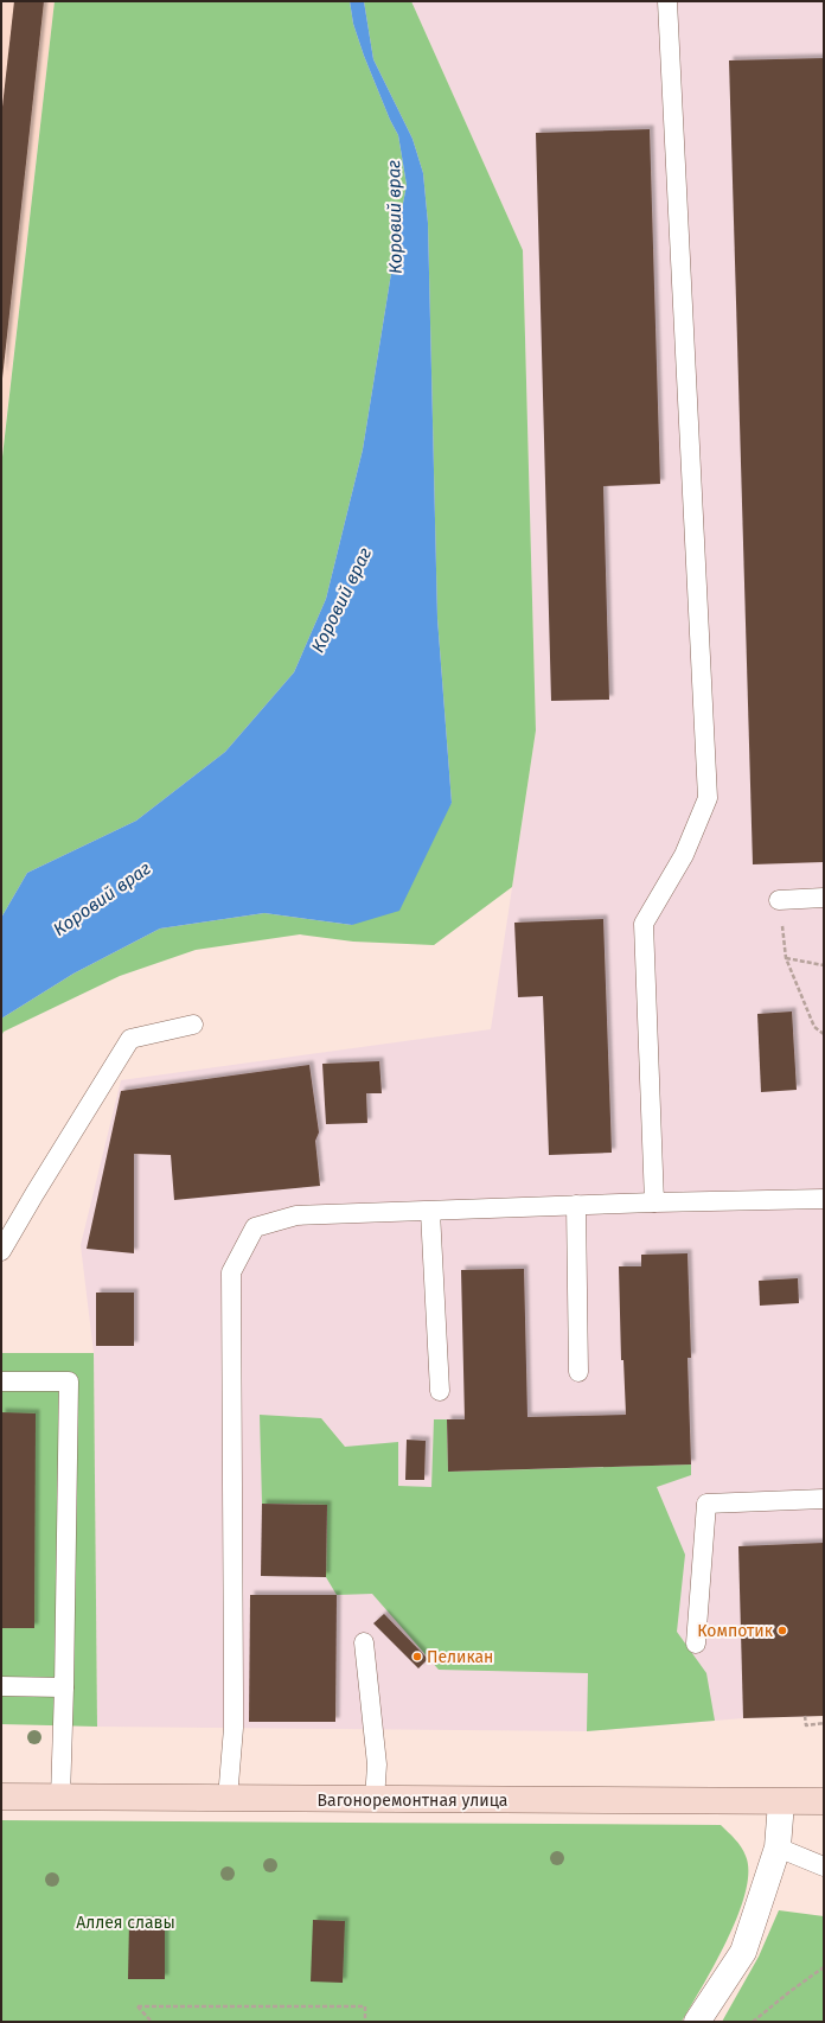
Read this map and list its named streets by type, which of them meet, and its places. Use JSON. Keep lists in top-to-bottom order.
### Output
{
  "streets": {
    "street": ["Вагоноремонтная улица"]
  },
  "water": ["Коровий враг"],
  "parks": ["Аллея славы"],
  "places": ["Компотик", "Пеликан"]
}
